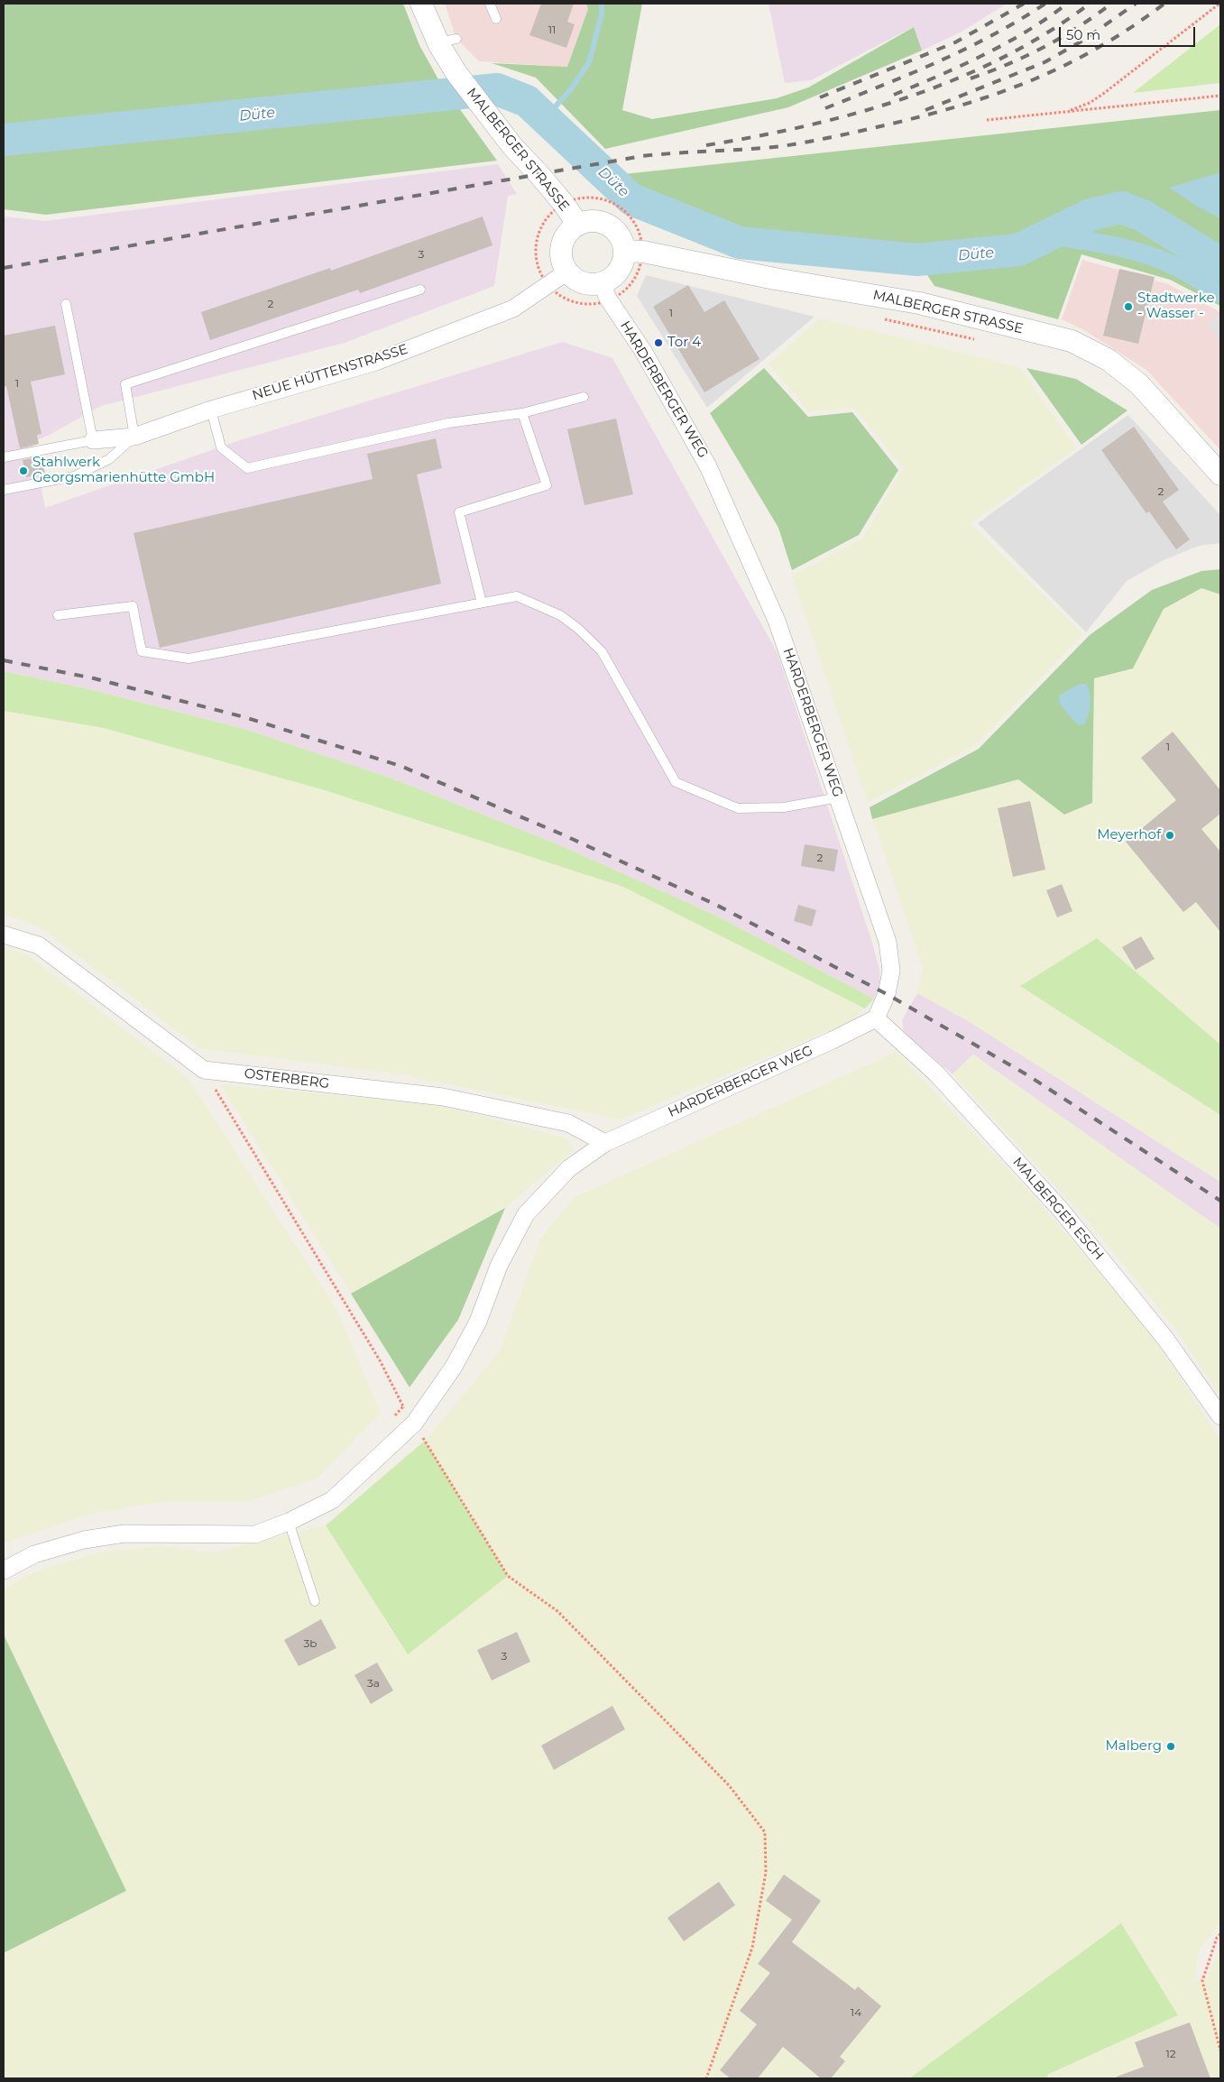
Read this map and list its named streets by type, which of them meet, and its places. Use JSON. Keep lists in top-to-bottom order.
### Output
{
  "streets": {
    "street": [
      "MALBERGER STRASSE",
      "NEUE HÜTTENSTRASSE",
      "HARDERBERGER WEG",
      "OSTERBERG",
      "MALBERGER ESCH"
    ]
  },
  "crossings": [
    ["MALBERGER STRASSE", "NEUE HÜTTENSTRASSE"],
    ["MALBERGER STRASSE", "HARDERBERGER WEG"],
    ["NEUE HÜTTENSTRASSE", "HARDERBERGER WEG"],
    ["HARDERBERGER WEG", "OSTERBERG"],
    ["HARDERBERGER WEG", "MALBERGER ESCH"]
  ],
  "water": ["Düte"],
  "places": [
    "Stadtwerke - Wasser -",
    "Tor 4",
    "Stahlwerk Georgsmarienhütte GmbH",
    "Meyerhof",
    "Malberg"
  ],
  "house_numbers": [
    "11",
    "3",
    "2",
    "1",
    "1",
    "2",
    "1",
    "2",
    "3b",
    "3",
    "3a",
    "14",
    "12"
  ],
  "scale_bar": "50 m"
}
